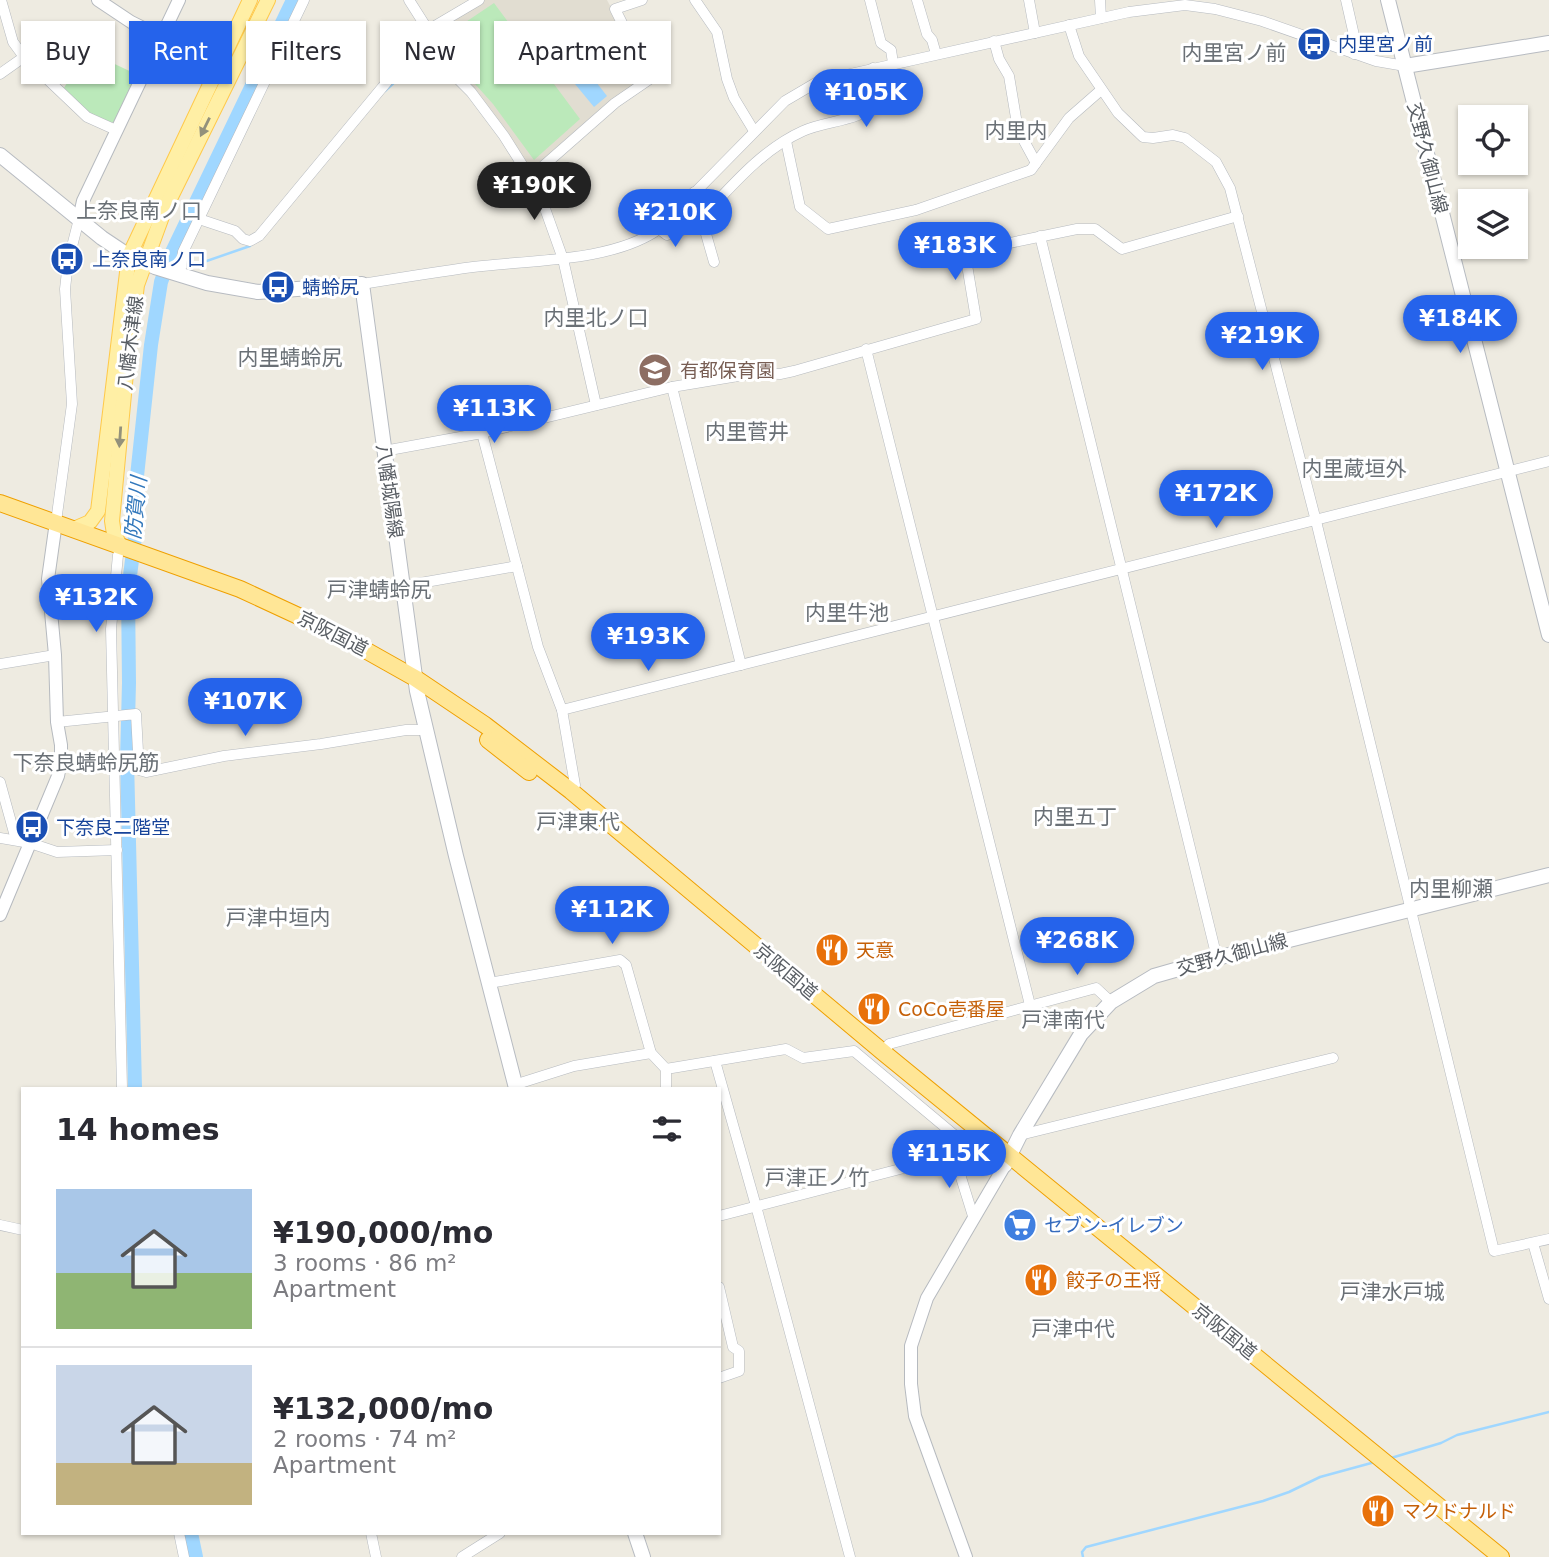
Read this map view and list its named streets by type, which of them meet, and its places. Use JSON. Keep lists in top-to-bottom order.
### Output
{
  "streets": {
    "highway": ["京阪国道"],
    "main road": ["交野久御山線", "八幡木津線", "八幡城陽線"]
  },
  "crossings": [
    ["交野久御山線", "京阪国道"],
    ["八幡木津線", "京阪国道"],
    ["八幡城陽線", "京阪国道"]
  ],
  "districts": [
    "内里宮ノ前",
    "内里内",
    "上奈良南ノ口",
    "内里北ノ口",
    "内里蜻蛉尻",
    "内里菅井",
    "内里蔵垣外",
    "戸津蜻蛉尻",
    "内里牛池",
    "下奈良蜻蛉尻筋",
    "内里五丁",
    "戸津東代",
    "内里柳瀬",
    "戸津中垣内",
    "戸津南代",
    "戸津正ノ竹",
    "戸津水戸城",
    "戸津中代"
  ],
  "water": ["防賀川"],
  "places": {
    "bus stop": [
      "内里宮ノ前",
      "上奈良南ノ口",
      "蜻蛉尻",
      "下奈良二階堂"
    ],
    "school or university": ["有都保育園"],
    "restaurant": [
      "天意",
      "CoCo壱番屋",
      "餃子の王将",
      "マクドナルド"
    ],
    "supermarket": ["セブン-イレブン"]
  },
  "page": {
    "chip": [
      "Buy",
      "Rent",
      "Filters",
      "New",
      "Apartment"
    ],
    "price": [
      "¥105K",
      "¥190K",
      "¥210K",
      "¥183K",
      "¥184K",
      "¥219K",
      "¥113K",
      "¥172K",
      "¥132K",
      "¥193K",
      "¥107K",
      "¥112K",
      "¥268K",
      "¥115K"
    ],
    "heading": "14 homes",
    "list": [
      {
        "name": "¥190,000/mo",
        "note": "3 rooms · 86 m² · Apartment"
      },
      {
        "name": "¥132,000/mo",
        "note": "2 rooms · 74 m² · Apartment"
      }
    ]
  }
}
